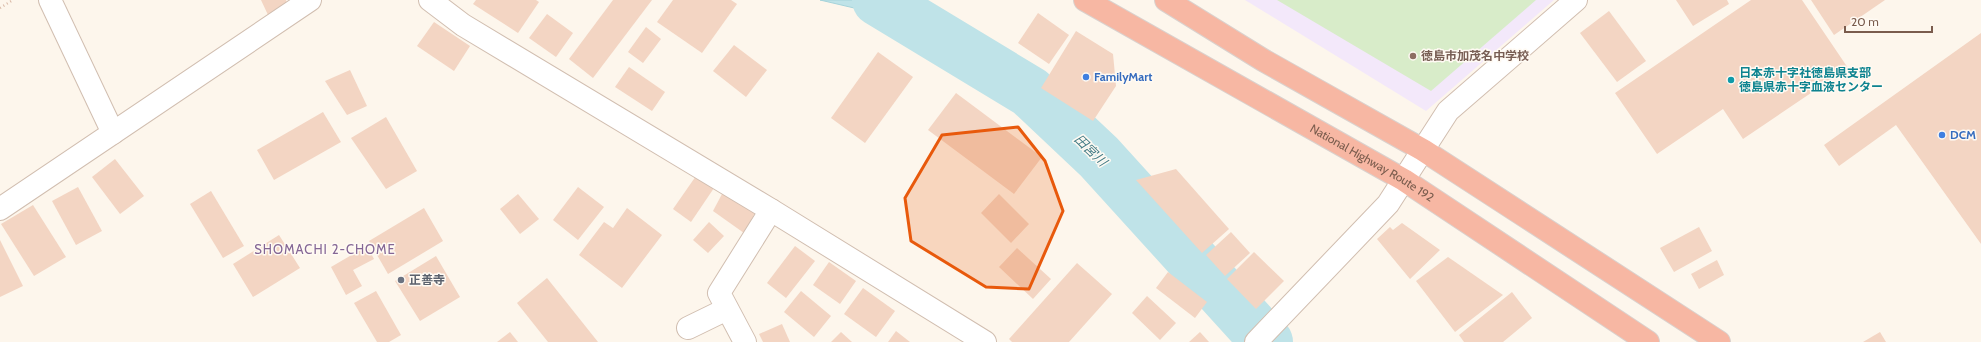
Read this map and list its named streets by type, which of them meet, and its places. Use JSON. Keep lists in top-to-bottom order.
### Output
{
  "streets": {
    "highway": ["National Highway Route 192"]
  },
  "districts": ["SHOMACHI 2-CHOME"],
  "water": ["田宮川"],
  "places": [
    "徳島市加茂名中学校",
    "FamilyMart",
    "日本赤十字社徳島県支部 徳島県赤十字血液センター",
    "DCM",
    "正善寺"
  ],
  "scale_bar": "20 m"
}
